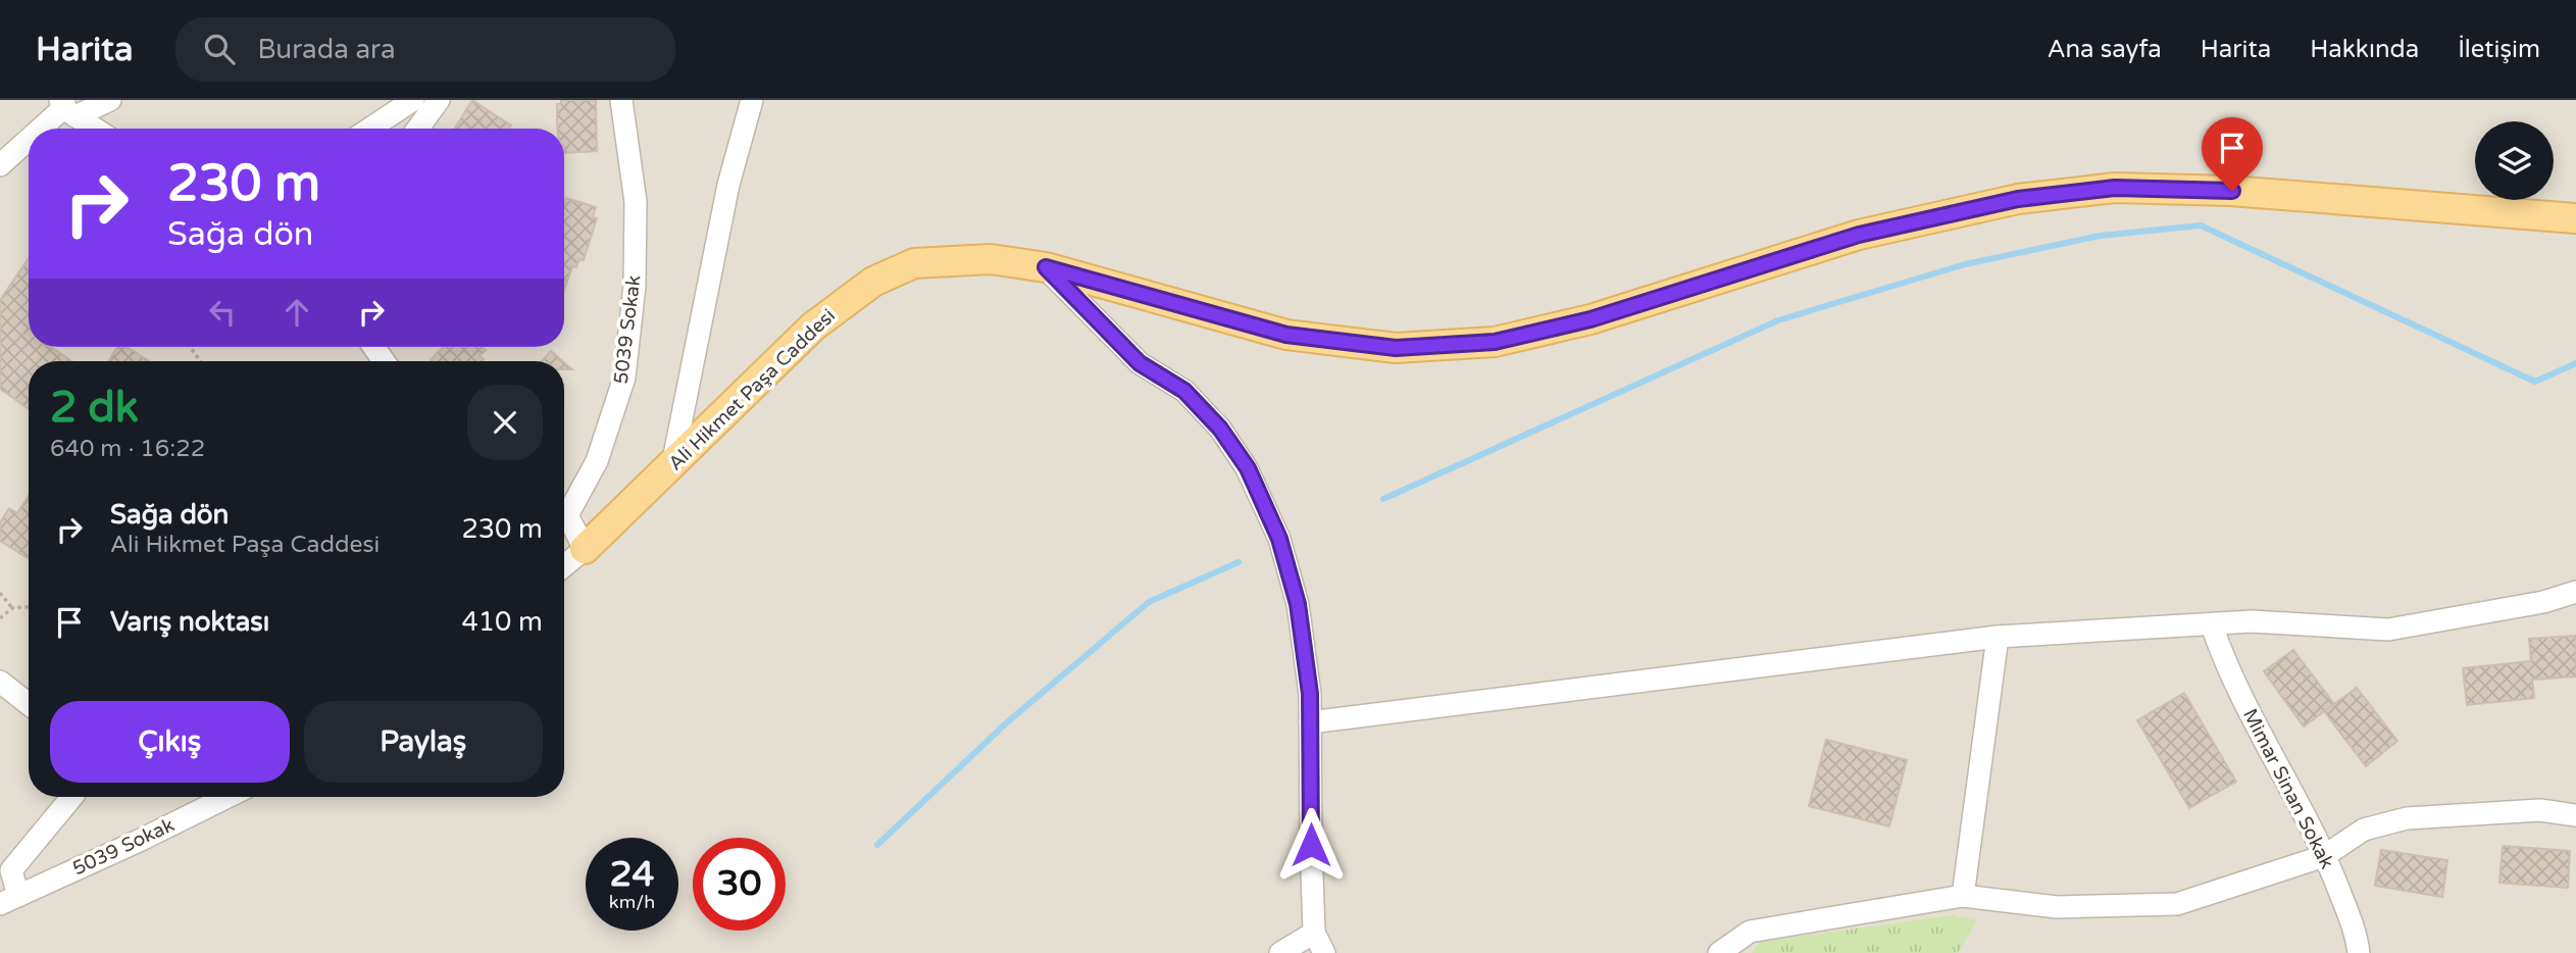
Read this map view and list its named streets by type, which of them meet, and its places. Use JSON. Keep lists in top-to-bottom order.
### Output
{
  "streets": {
    "main road": ["Ali Hikmet Paşa Caddesi"],
    "street": ["5039 Sokak", "Mimar Sinan Sokak"]
  },
  "crossings": [
    ["5039 Sokak", "Ali Hikmet Paşa Caddesi"]
  ],
  "page": {
    "header": "Harita",
    "search": "Burada ara",
    "nav": [
      "Ana sayfa",
      "Harita",
      "Hakkında",
      "İletişim"
    ],
    "turn": ["230 m", "Sağa dön"],
    "heading": ["2 dk", "640 m · 16:22"],
    "list": [
      {
        "name": "Sağa dön",
        "note": "Ali Hikmet Paşa Caddesi",
        "value": "230 m"
      },
      {
        "name": "Varış noktası",
        "value": "410 m"
      }
    ],
    "buttons": ["Çıkış", "Paylaş"],
    "speed": "24 km/h",
    "limit": "30"
  }
}
